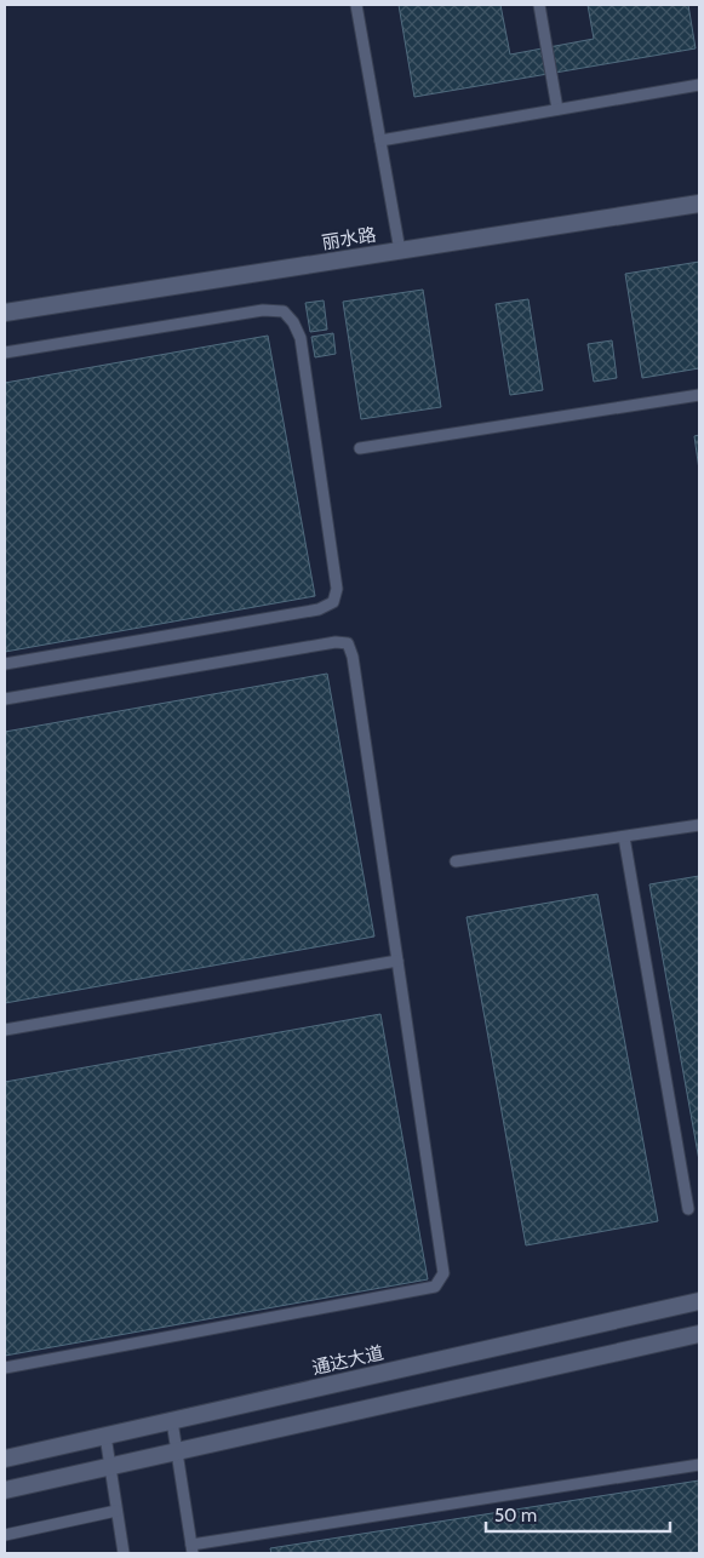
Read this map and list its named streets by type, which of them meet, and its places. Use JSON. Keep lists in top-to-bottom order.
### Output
{
  "streets": {
    "main road": ["丽水路", "通达大道"]
  },
  "scale_bar": "50 m"
}
